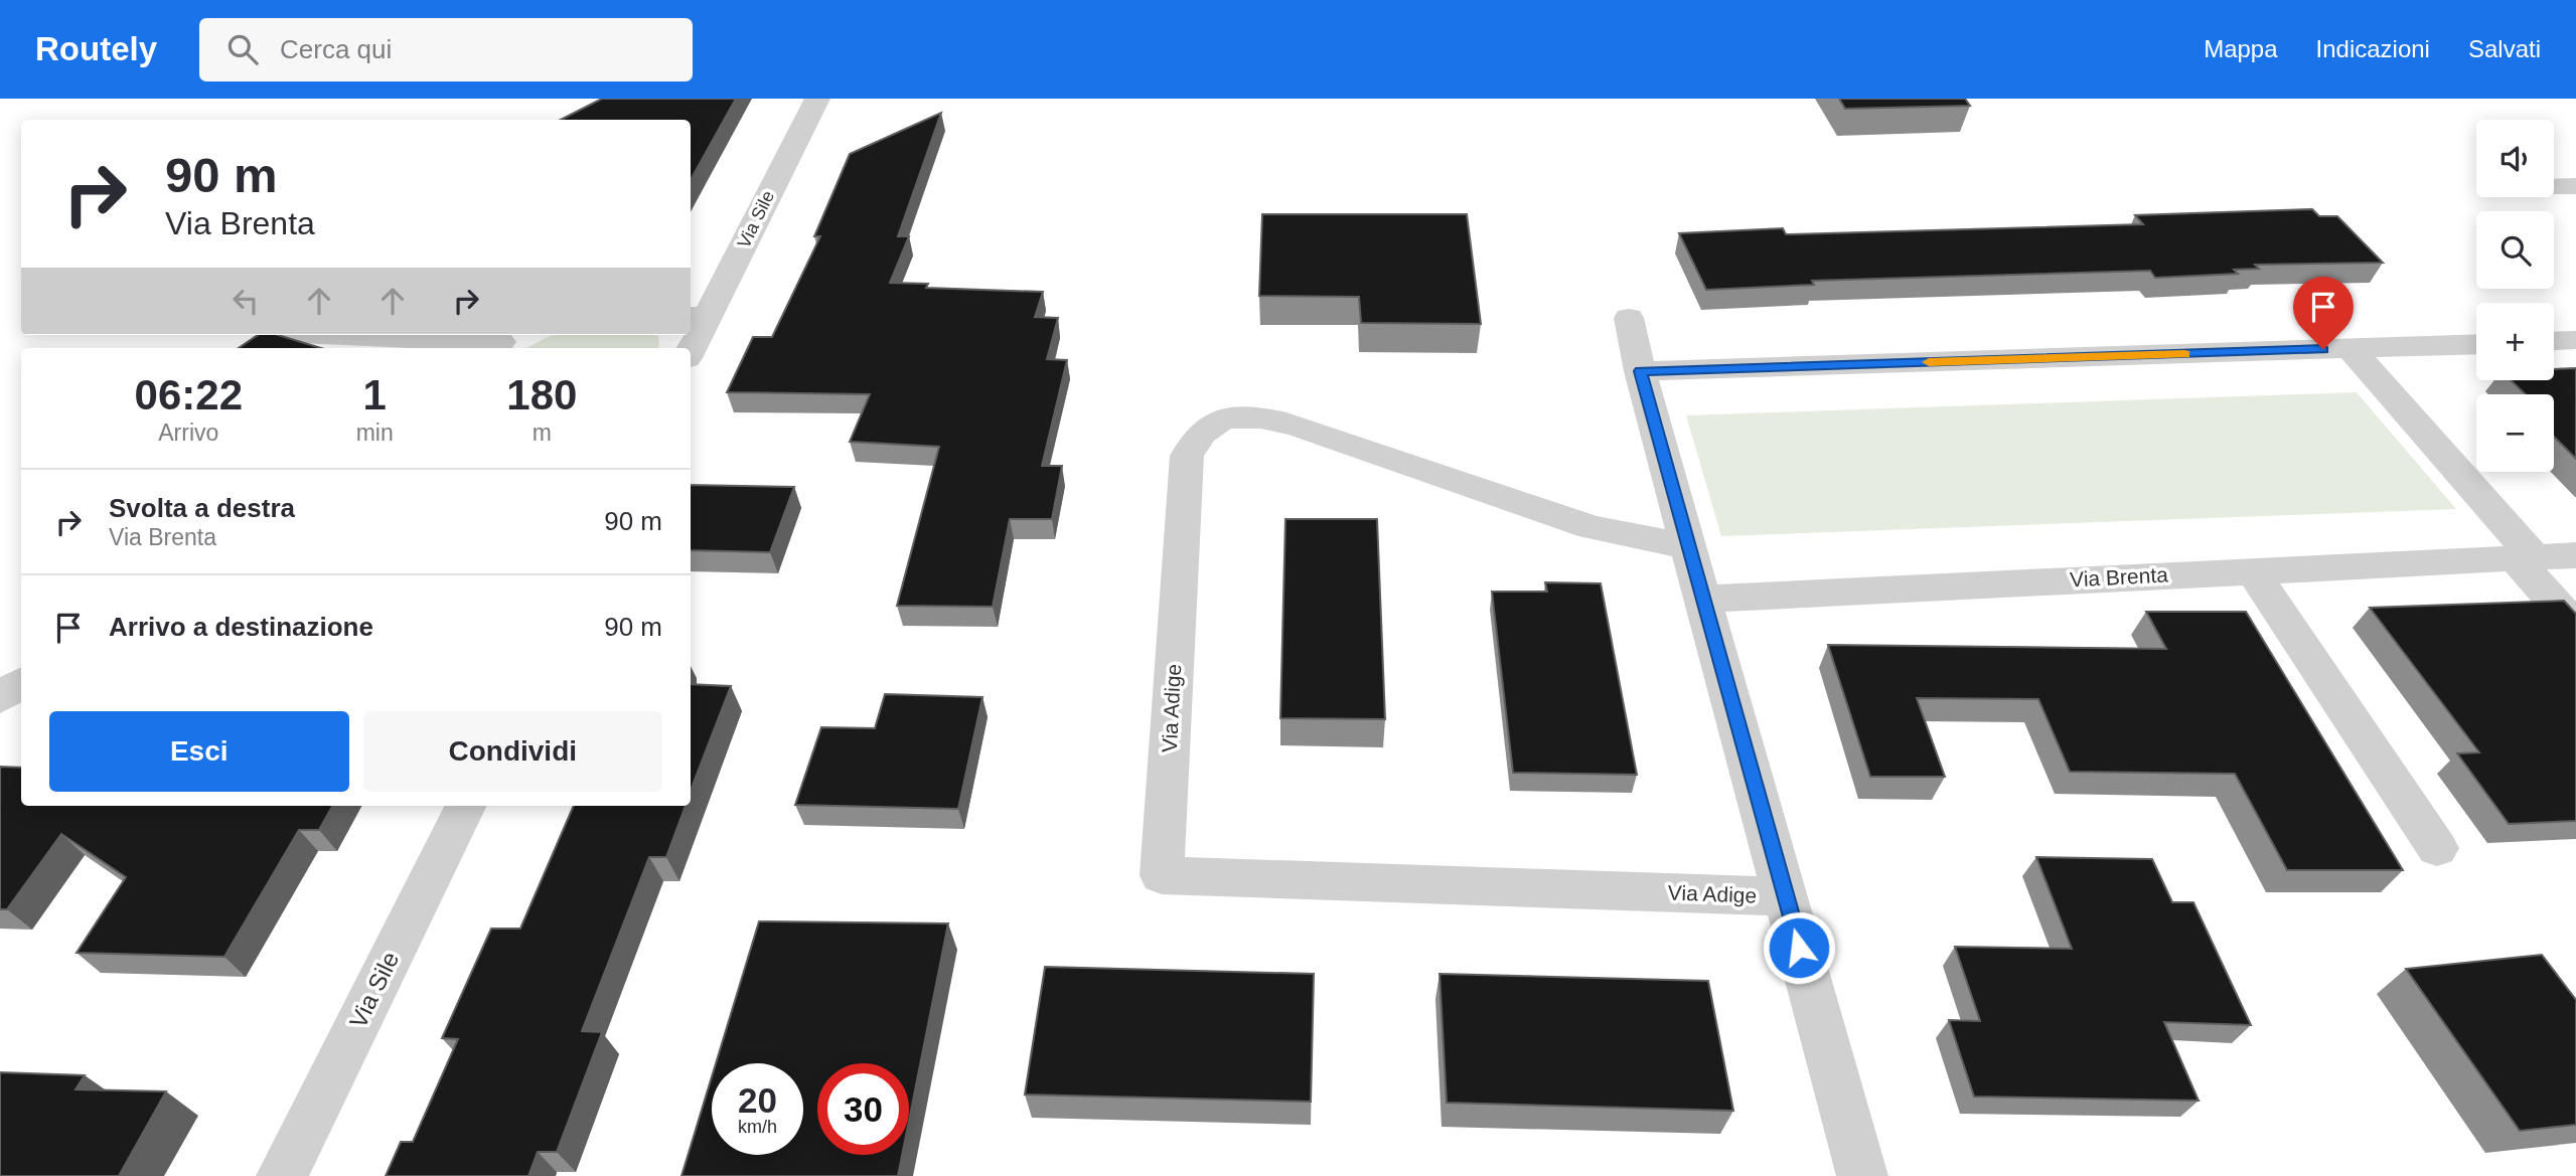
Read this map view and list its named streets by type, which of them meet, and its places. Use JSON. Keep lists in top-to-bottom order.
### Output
{
  "streets": {
    "street": ["Via Sile", "Via Brenta", "Via Adige"]
  },
  "crossings": [
    ["Via Brenta", "Via Adige"]
  ],
  "page": {
    "header": "Routely",
    "search": "Cerca qui",
    "nav": ["Mappa", "Indicazioni", "Salvati"],
    "map_buttons": ["+", "−"],
    "turn": ["90 m", "Via Brenta"],
    "eta": [
      "06:22",
      "Arrivo",
      "1",
      "min",
      "180",
      "m"
    ],
    "list": [
      {
        "name": "Svolta a destra",
        "note": "Via Brenta",
        "value": "90 m"
      },
      {
        "name": "Arrivo a destinazione",
        "value": "90 m"
      }
    ],
    "buttons": ["Esci", "Condividi"],
    "speed": "20 km/h",
    "limit": "30"
  }
}
